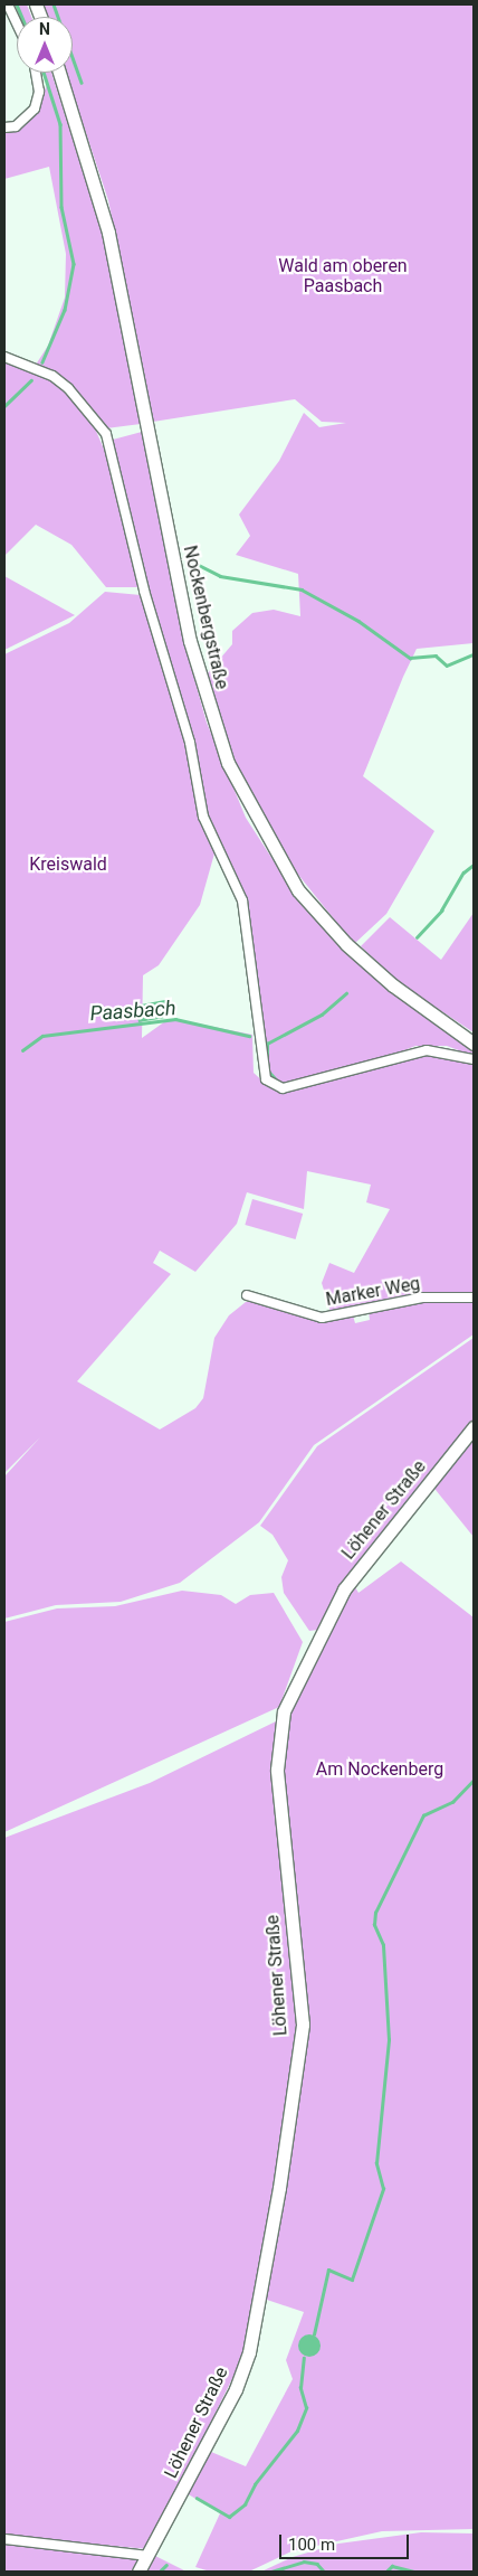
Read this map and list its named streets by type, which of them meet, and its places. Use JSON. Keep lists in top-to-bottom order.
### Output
{
  "streets": {
    "street": ["Nockenbergstraße", "Marker Weg", "Löhener Straße"]
  },
  "water": ["Paasbach"],
  "parks": ["Wald am oberen Paasbach", "Kreiswald", "Am Nockenberg"],
  "scale_bar": "100 m",
  "north": "top"
}
